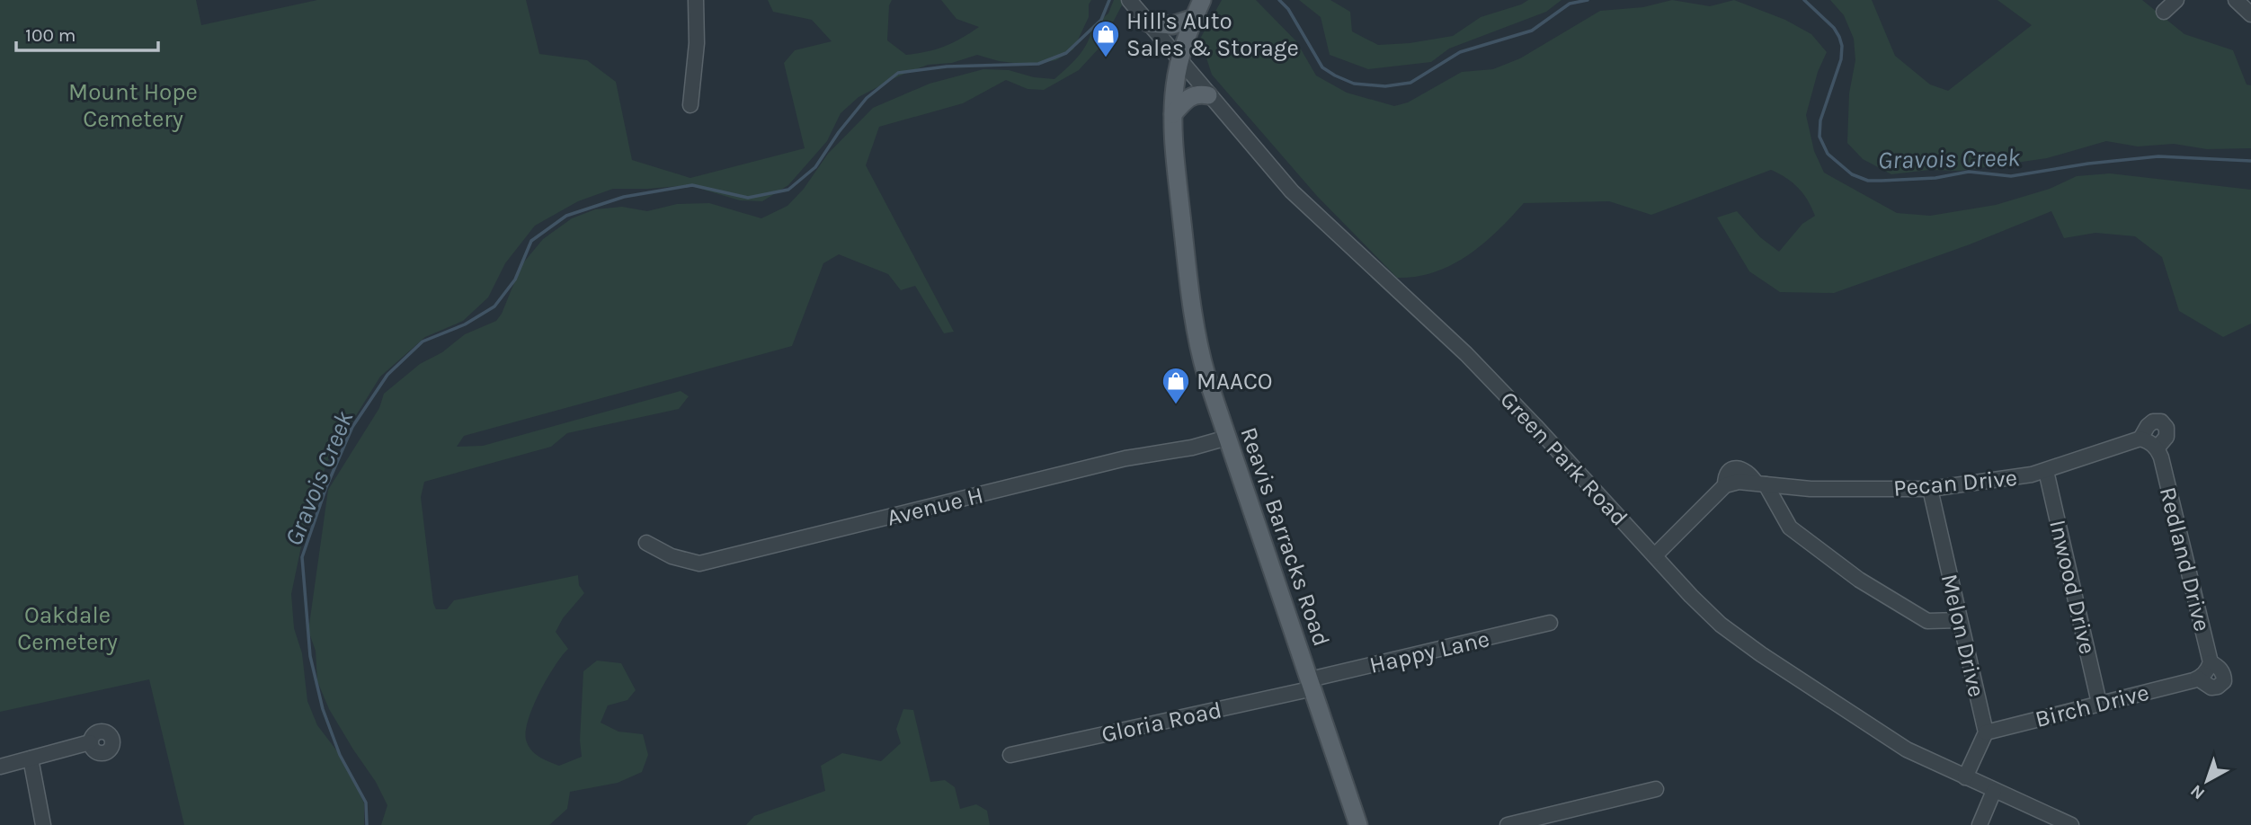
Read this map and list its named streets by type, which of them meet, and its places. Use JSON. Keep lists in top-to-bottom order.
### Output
{
  "streets": {
    "main road": ["Reavis Barracks Road"],
    "street": [
      "Green Park Road",
      "Pecan Drive",
      "Avenue H",
      "Redland Drive",
      "Inwood Drive",
      "Melon Drive",
      "Happy Lane",
      "Birch Drive",
      "Gloria Road"
    ]
  },
  "crossings": [
    ["Green Park Road", "Pecan Drive"],
    ["Green Park Road", "Reavis Barracks Road"],
    ["Pecan Drive", "Redland Drive"],
    ["Pecan Drive", "Inwood Drive"],
    ["Pecan Drive", "Melon Drive"],
    ["Avenue H", "Reavis Barracks Road"],
    ["Reavis Barracks Road", "Happy Lane"],
    ["Reavis Barracks Road", "Gloria Road"],
    ["Redland Drive", "Birch Drive"],
    ["Inwood Drive", "Birch Drive"],
    ["Melon Drive", "Birch Drive"],
    ["Happy Lane", "Gloria Road"]
  ],
  "water": ["Gravois Creek"],
  "parks": ["Mount Hope Cemetery", "Oakdale Cemetery"],
  "places": {
    "shop": ["Hill's Auto Sales & Storage", "MAACO"]
  },
  "scale_bar": "100 m",
  "north": "bottom left"
}
